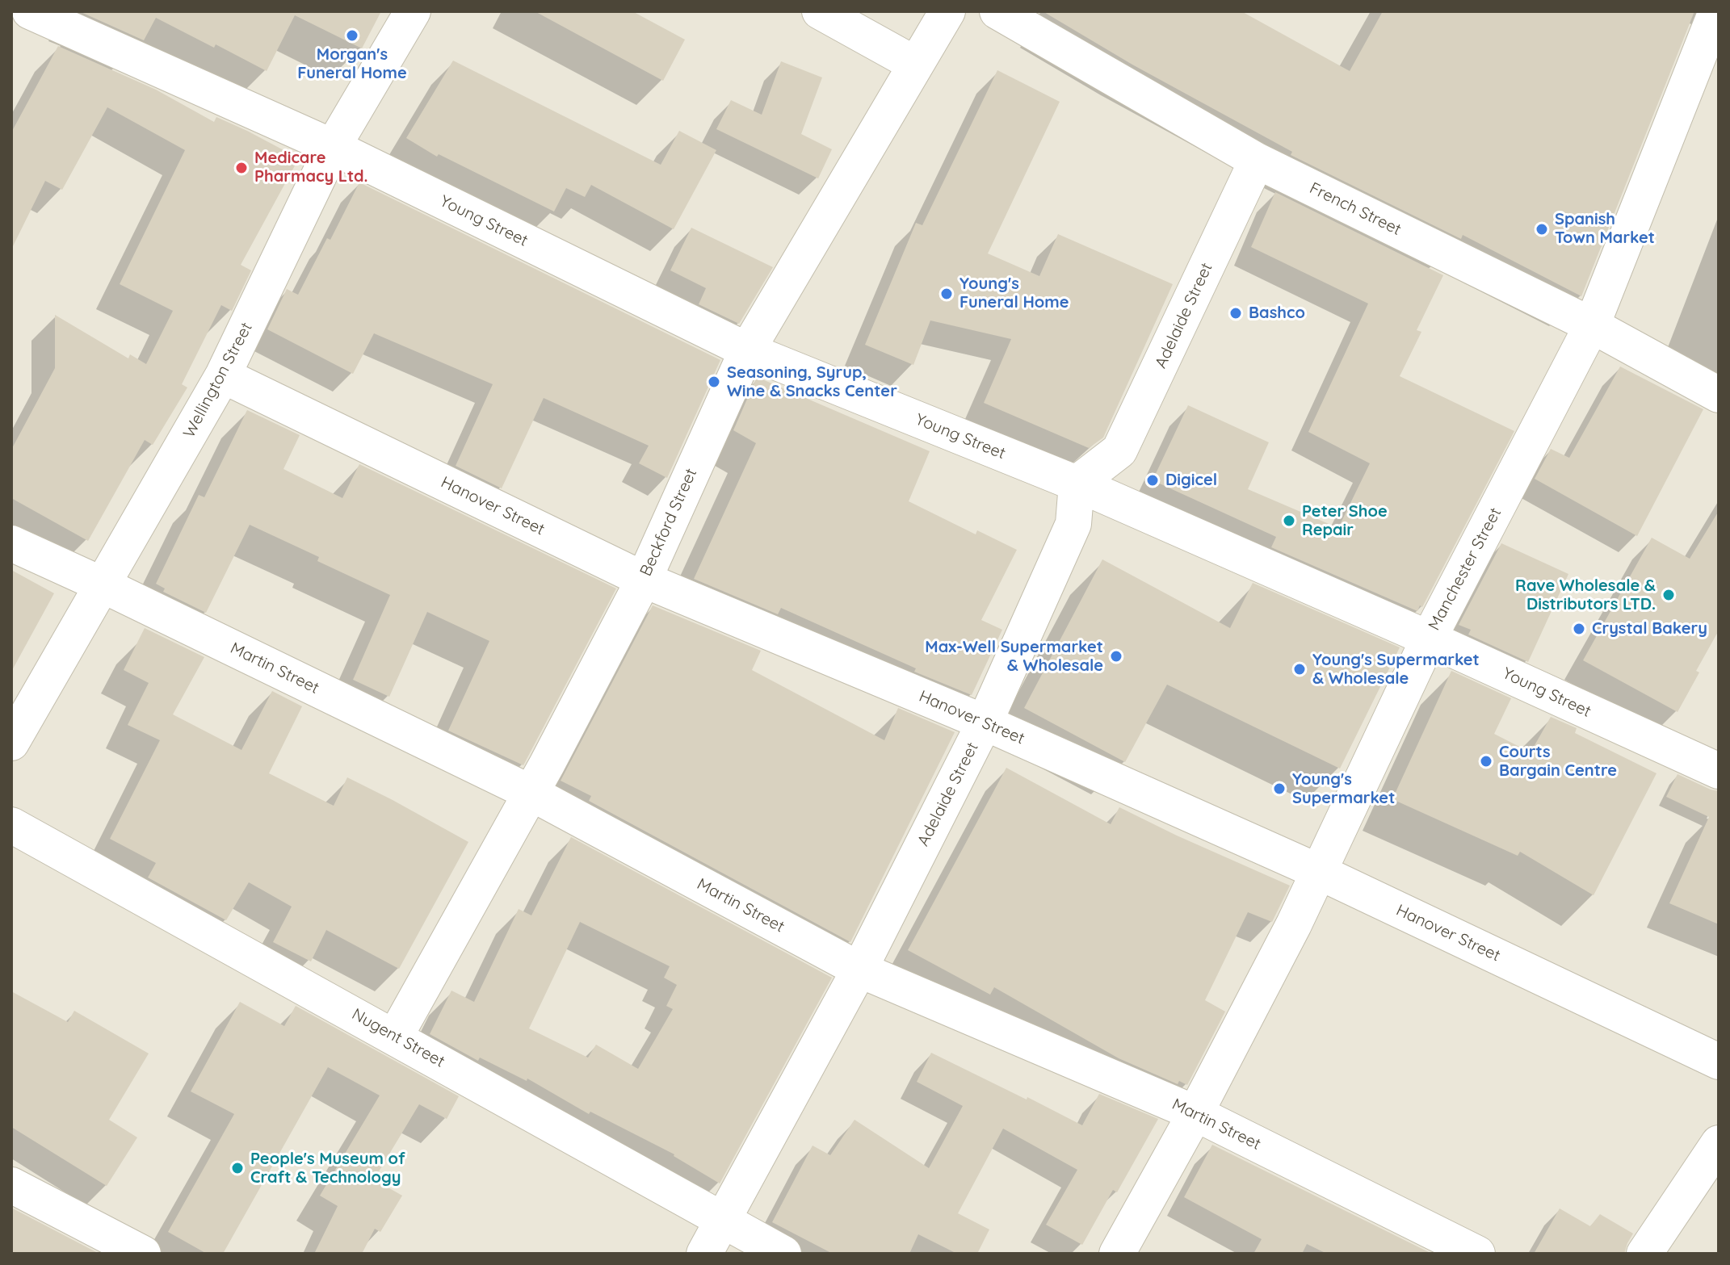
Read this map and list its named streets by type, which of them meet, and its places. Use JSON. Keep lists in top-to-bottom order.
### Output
{
  "streets": {
    "street": [
      "French Street",
      "Young Street",
      "Adelaide Street",
      "Wellington Street",
      "Hanover Street",
      "Beckford Street",
      "Manchester Street",
      "Martin Street",
      "Nugent Street"
    ]
  },
  "crossings": [
    ["French Street", "Adelaide Street"],
    ["French Street", "Manchester Street"],
    ["Young Street", "Adelaide Street"],
    ["Young Street", "Wellington Street"],
    ["Young Street", "Beckford Street"],
    ["Young Street", "Manchester Street"],
    ["Adelaide Street", "Hanover Street"],
    ["Adelaide Street", "Martin Street"],
    ["Adelaide Street", "Nugent Street"],
    ["Wellington Street", "Hanover Street"],
    ["Wellington Street", "Martin Street"],
    ["Hanover Street", "Beckford Street"],
    ["Hanover Street", "Manchester Street"],
    ["Beckford Street", "Martin Street"],
    ["Beckford Street", "Nugent Street"],
    ["Manchester Street", "Martin Street"]
  ],
  "places": [
    "Morgan's Funeral Home",
    "Medicare Pharmacy Ltd.",
    "Spanish Town Market",
    "Young's Funeral Home",
    "Bashco",
    "Seasoning, Syrup, Wine & Snacks Center",
    "Digicel",
    "Peter Shoe Repair",
    "Rave Wholesale & Distributors LTD.",
    "Crystal Bakery",
    "Max-Well Supermarket & Wholesale",
    "Young's Supermarket & Wholesale",
    "Courts Bargain Centre",
    "Young's Supermarket",
    "People's Museum of Craft & Technology"
  ]
}
